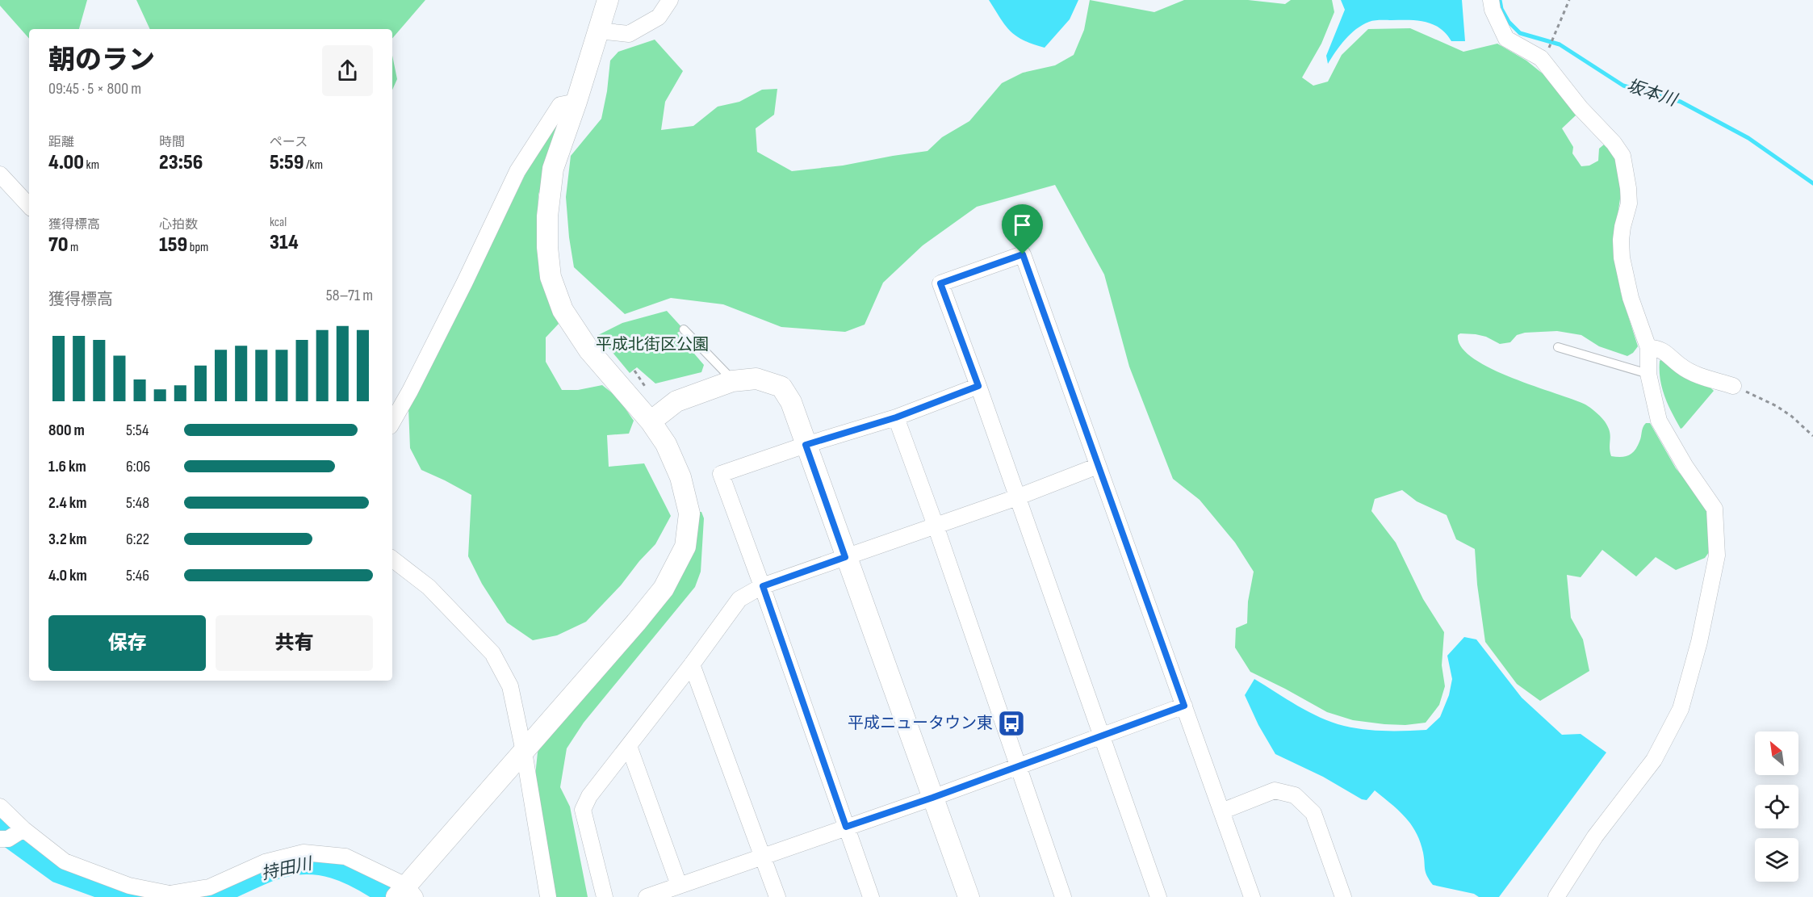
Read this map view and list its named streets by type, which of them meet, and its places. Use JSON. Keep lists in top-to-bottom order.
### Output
{
  "water": ["坂本川", "持田川"],
  "parks": ["平成北街区公園"],
  "places": {
    "bus stop": ["平成ニュータウン東"]
  },
  "north": "top left",
  "page": {
    "heading": ["朝のラン", "09:45 · 5 × 800 m"],
    "stats": [
      ["距離", "4.00 km"],
      ["時間", "23:56"],
      ["ペース", "5:59 /km"],
      ["獲得標高", "70 m"],
      ["心拍数", "159 bpm"],
      ["kcal", "314"]
    ],
    "chart": ["獲得標高", "58–71 m"],
    "list": [
      {
        "name": "800 m",
        "note": "5:54"
      },
      {
        "name": "1.6 km",
        "note": "6:06"
      },
      {
        "name": "2.4 km",
        "note": "5:48"
      },
      {
        "name": "3.2 km",
        "note": "6:22"
      },
      {
        "name": "4.0 km",
        "note": "5:46"
      }
    ],
    "buttons": ["保存", "共有"]
  }
}
